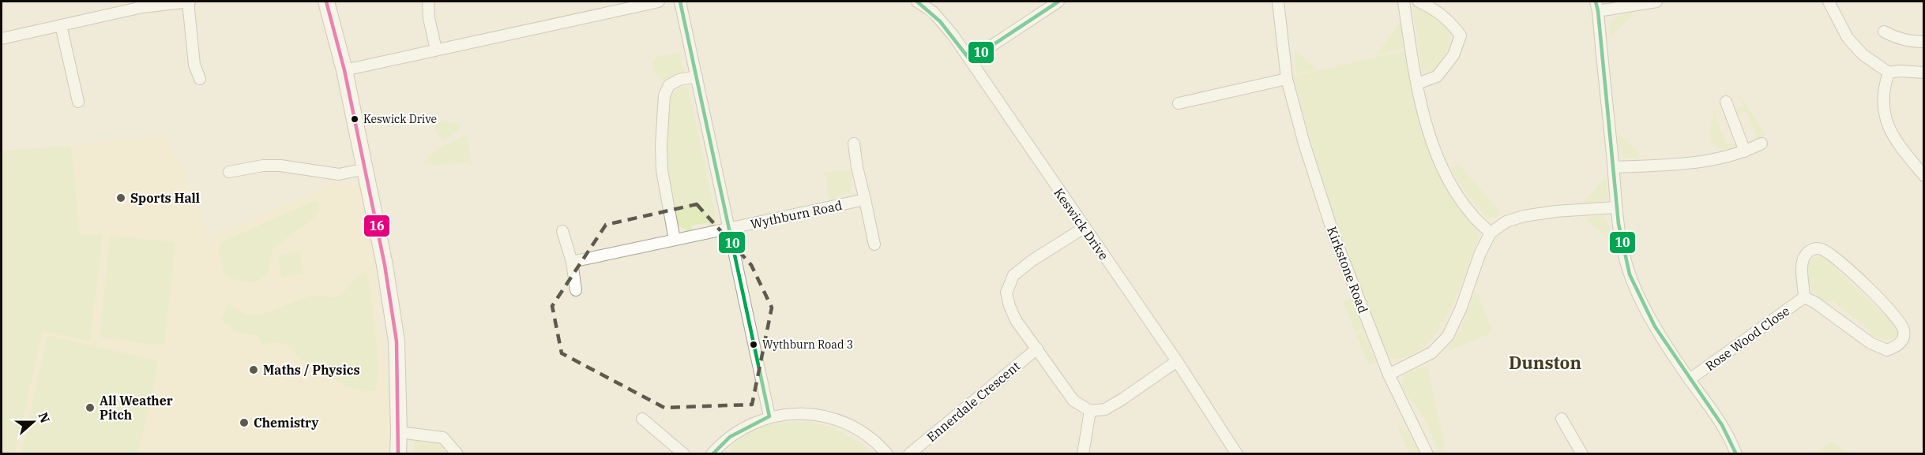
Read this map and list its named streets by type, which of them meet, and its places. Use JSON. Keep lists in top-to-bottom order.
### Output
{
  "streets": {
    "street": [
      "Wythburn Road",
      "Keswick Drive",
      "Kirkstone Road",
      "Rose Wood Close",
      "Ennerdale Crescent"
    ]
  },
  "districts": ["Dunston"],
  "places": [
    "Keswick Drive",
    "Sports Hall",
    "Wythburn Road 3",
    "Maths / Physics",
    "All Weather Pitch",
    "Chemistry"
  ],
  "lines": ["transit line 10", "transit line 16"],
  "north": "right"
}
